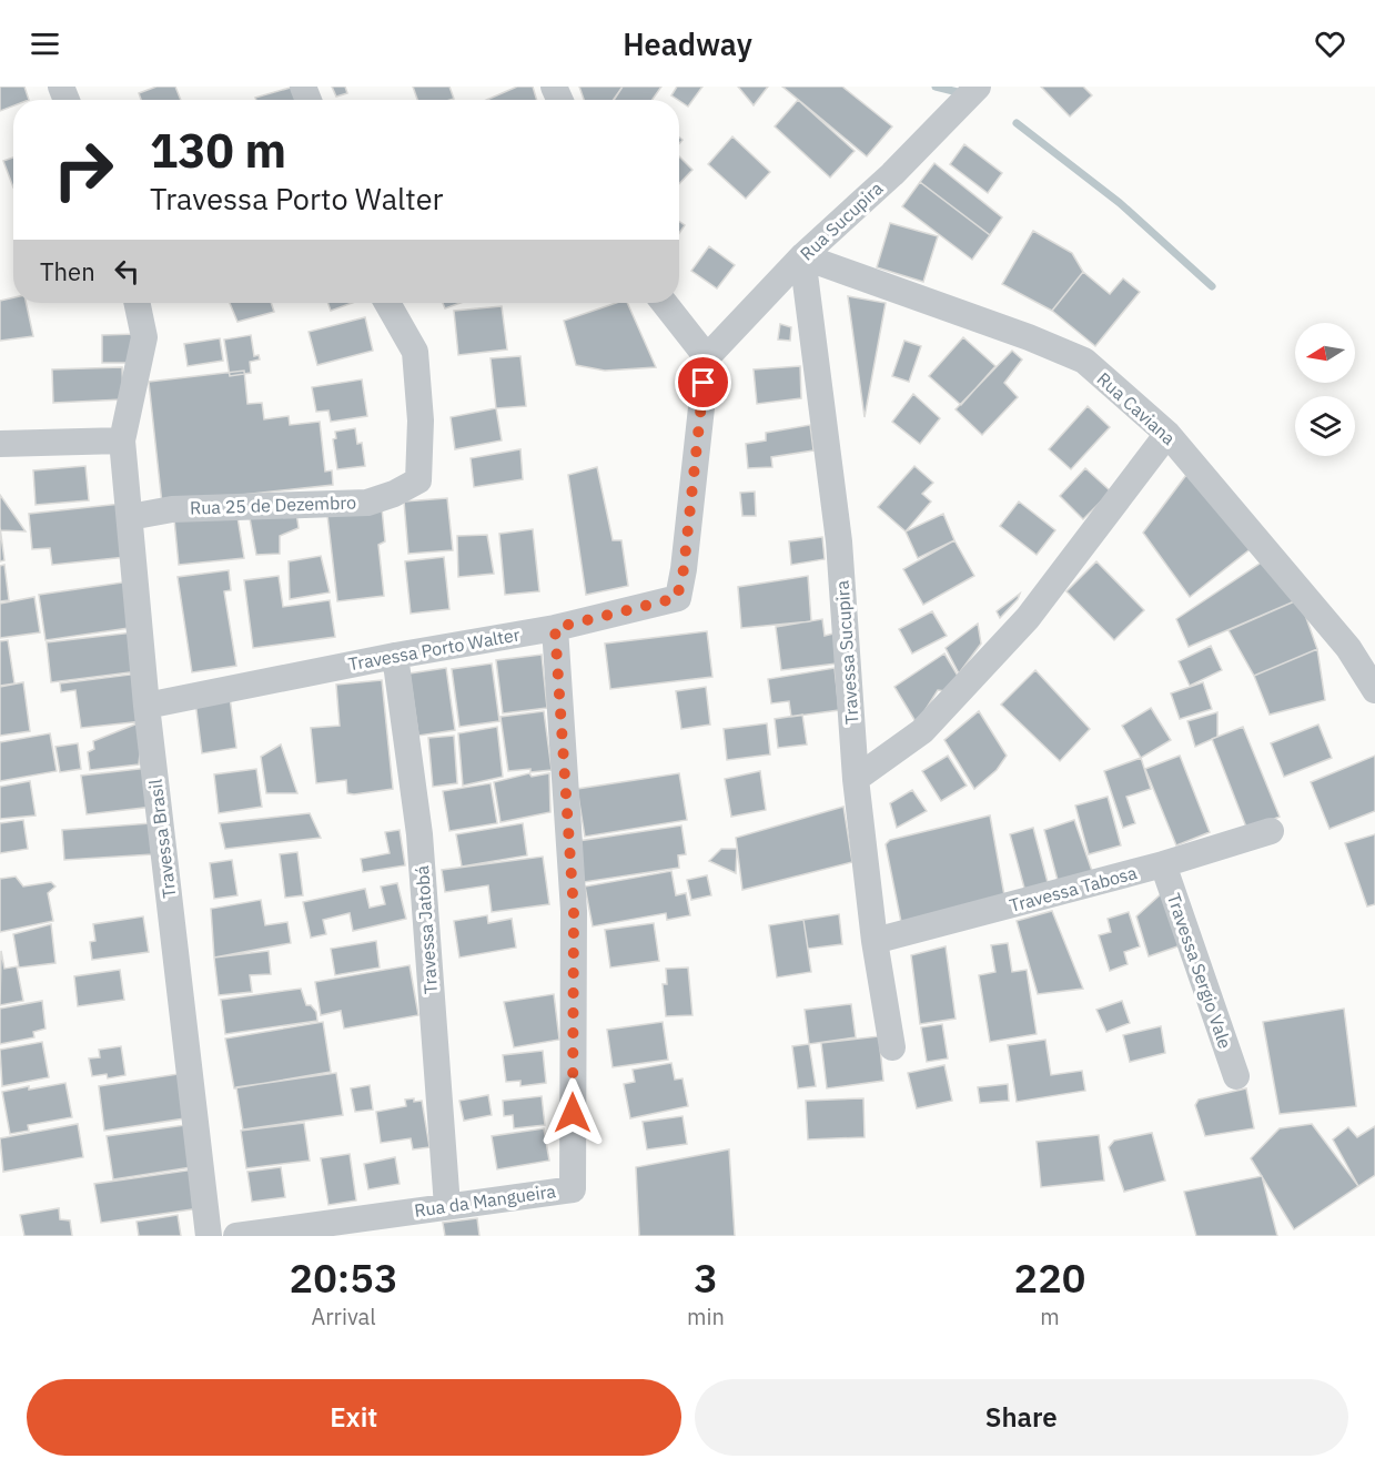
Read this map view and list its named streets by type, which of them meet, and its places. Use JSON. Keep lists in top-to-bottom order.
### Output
{
  "streets": {
    "street": [
      "Rua Sucupira",
      "Rua Caviana",
      "Rua 25 de Dezembro",
      "Travessa Porto Walter",
      "Travessa Sucupira",
      "Travessa Brasil",
      "Travessa Tabosa",
      "Travessa Jatobá",
      "Travessa Sergio Vale",
      "Rua da Mangueira"
    ]
  },
  "crossings": [
    ["Rua Sucupira", "Rua Caviana"],
    ["Rua Sucupira", "Travessa Porto Walter"],
    ["Rua Sucupira", "Travessa Sucupira"],
    ["Rua Caviana", "Travessa Sucupira"],
    ["Rua 25 de Dezembro", "Travessa Brasil"],
    ["Travessa Porto Walter", "Travessa Brasil"],
    ["Travessa Porto Walter", "Travessa Jatobá"],
    ["Travessa Porto Walter", "Rua da Mangueira"],
    ["Travessa Sucupira", "Travessa Tabosa"],
    ["Travessa Tabosa", "Travessa Sergio Vale"],
    ["Travessa Jatobá", "Rua da Mangueira"]
  ],
  "north": "left",
  "page": {
    "header": "Headway",
    "turn": ["130 m", "Travessa Porto Walter"],
    "then": "Then",
    "eta": [
      "20:53",
      "Arrival",
      "3",
      "min",
      "220",
      "m"
    ],
    "buttons": ["Exit", "Share"]
  }
}
